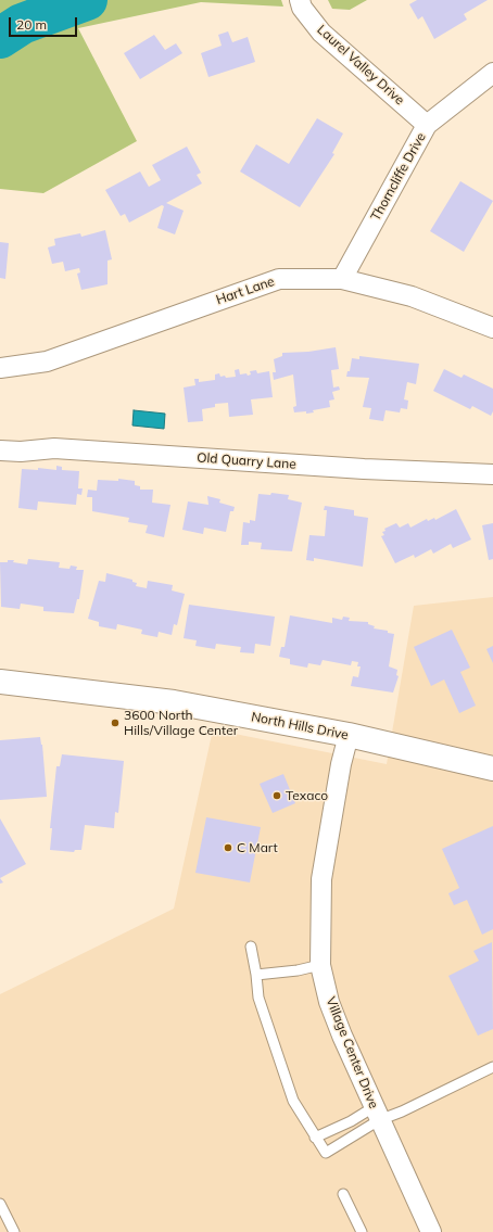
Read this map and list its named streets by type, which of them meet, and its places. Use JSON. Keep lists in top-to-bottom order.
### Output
{
  "streets": {
    "street": [
      "Laurel Valley Drive",
      "Thorncliffe Drive",
      "Hart Lane",
      "Old Quarry Lane",
      "North Hills Drive",
      "Village Center Drive"
    ]
  },
  "crossings": [
    ["Laurel Valley Drive", "Thorncliffe Drive"],
    ["Thorncliffe Drive", "Hart Lane"],
    ["North Hills Drive", "Village Center Drive"]
  ],
  "places": ["3600 North Hills/Village Center", "Texaco", "C Mart"],
  "scale_bar": "20 m"
}
